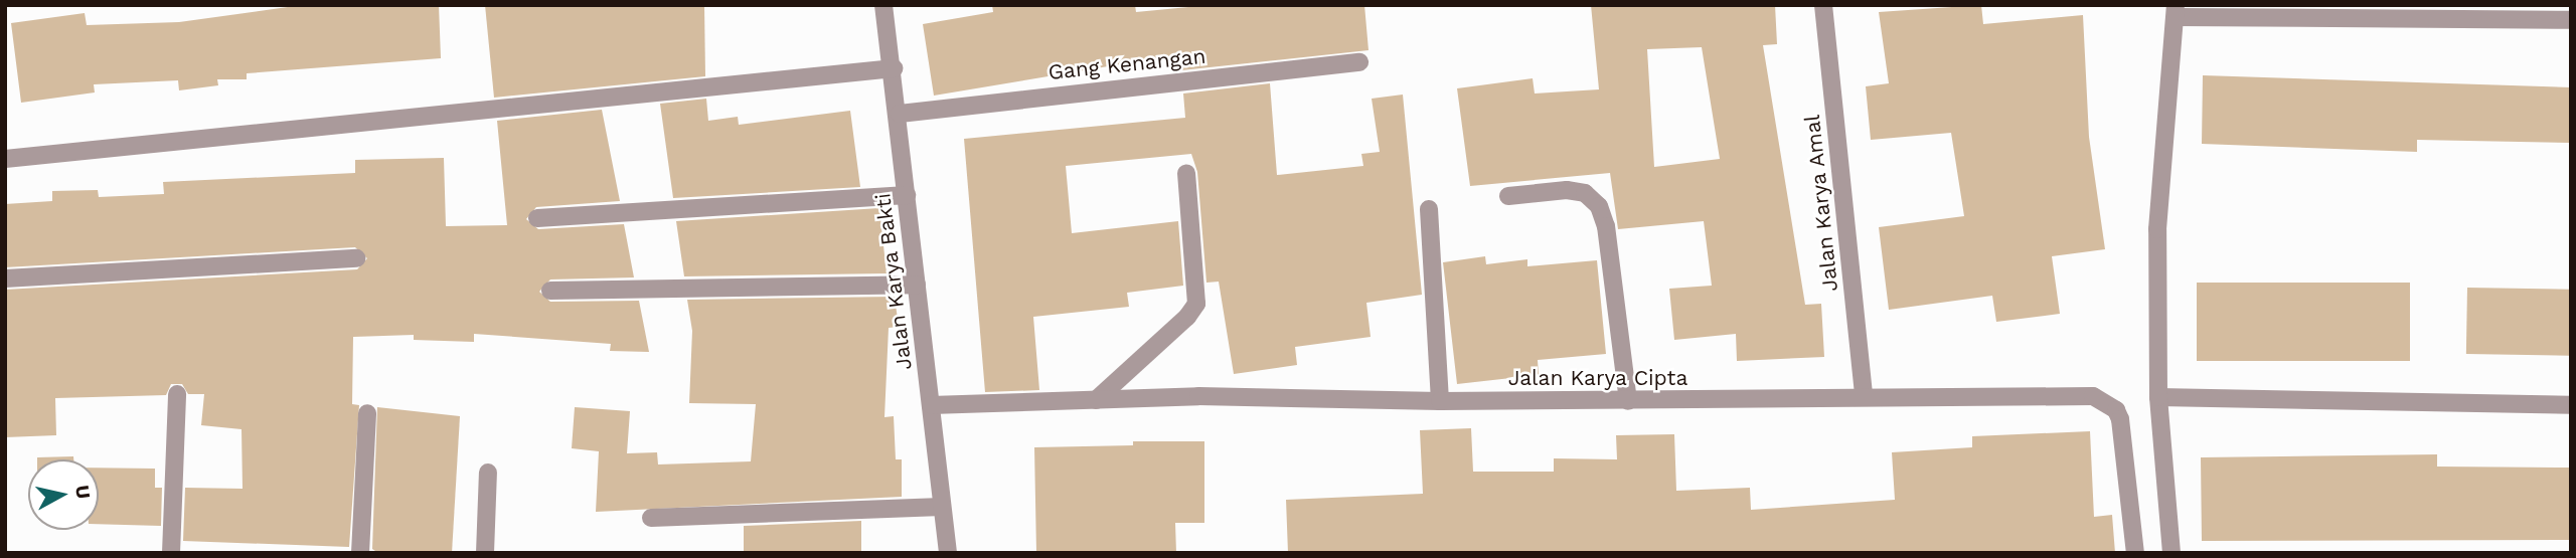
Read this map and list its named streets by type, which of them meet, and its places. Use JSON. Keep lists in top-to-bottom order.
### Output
{
  "streets": {
    "street": [
      "Gang Kenangan",
      "Jalan Karya Amal",
      "Jalan Karya Bakti",
      "Jalan Karya Cipta"
    ]
  },
  "crossings": [
    ["Gang Kenangan", "Jalan Karya Bakti"],
    ["Jalan Karya Amal", "Jalan Karya Cipta"],
    ["Jalan Karya Bakti", "Jalan Karya Cipta"]
  ],
  "north": "right"
}
